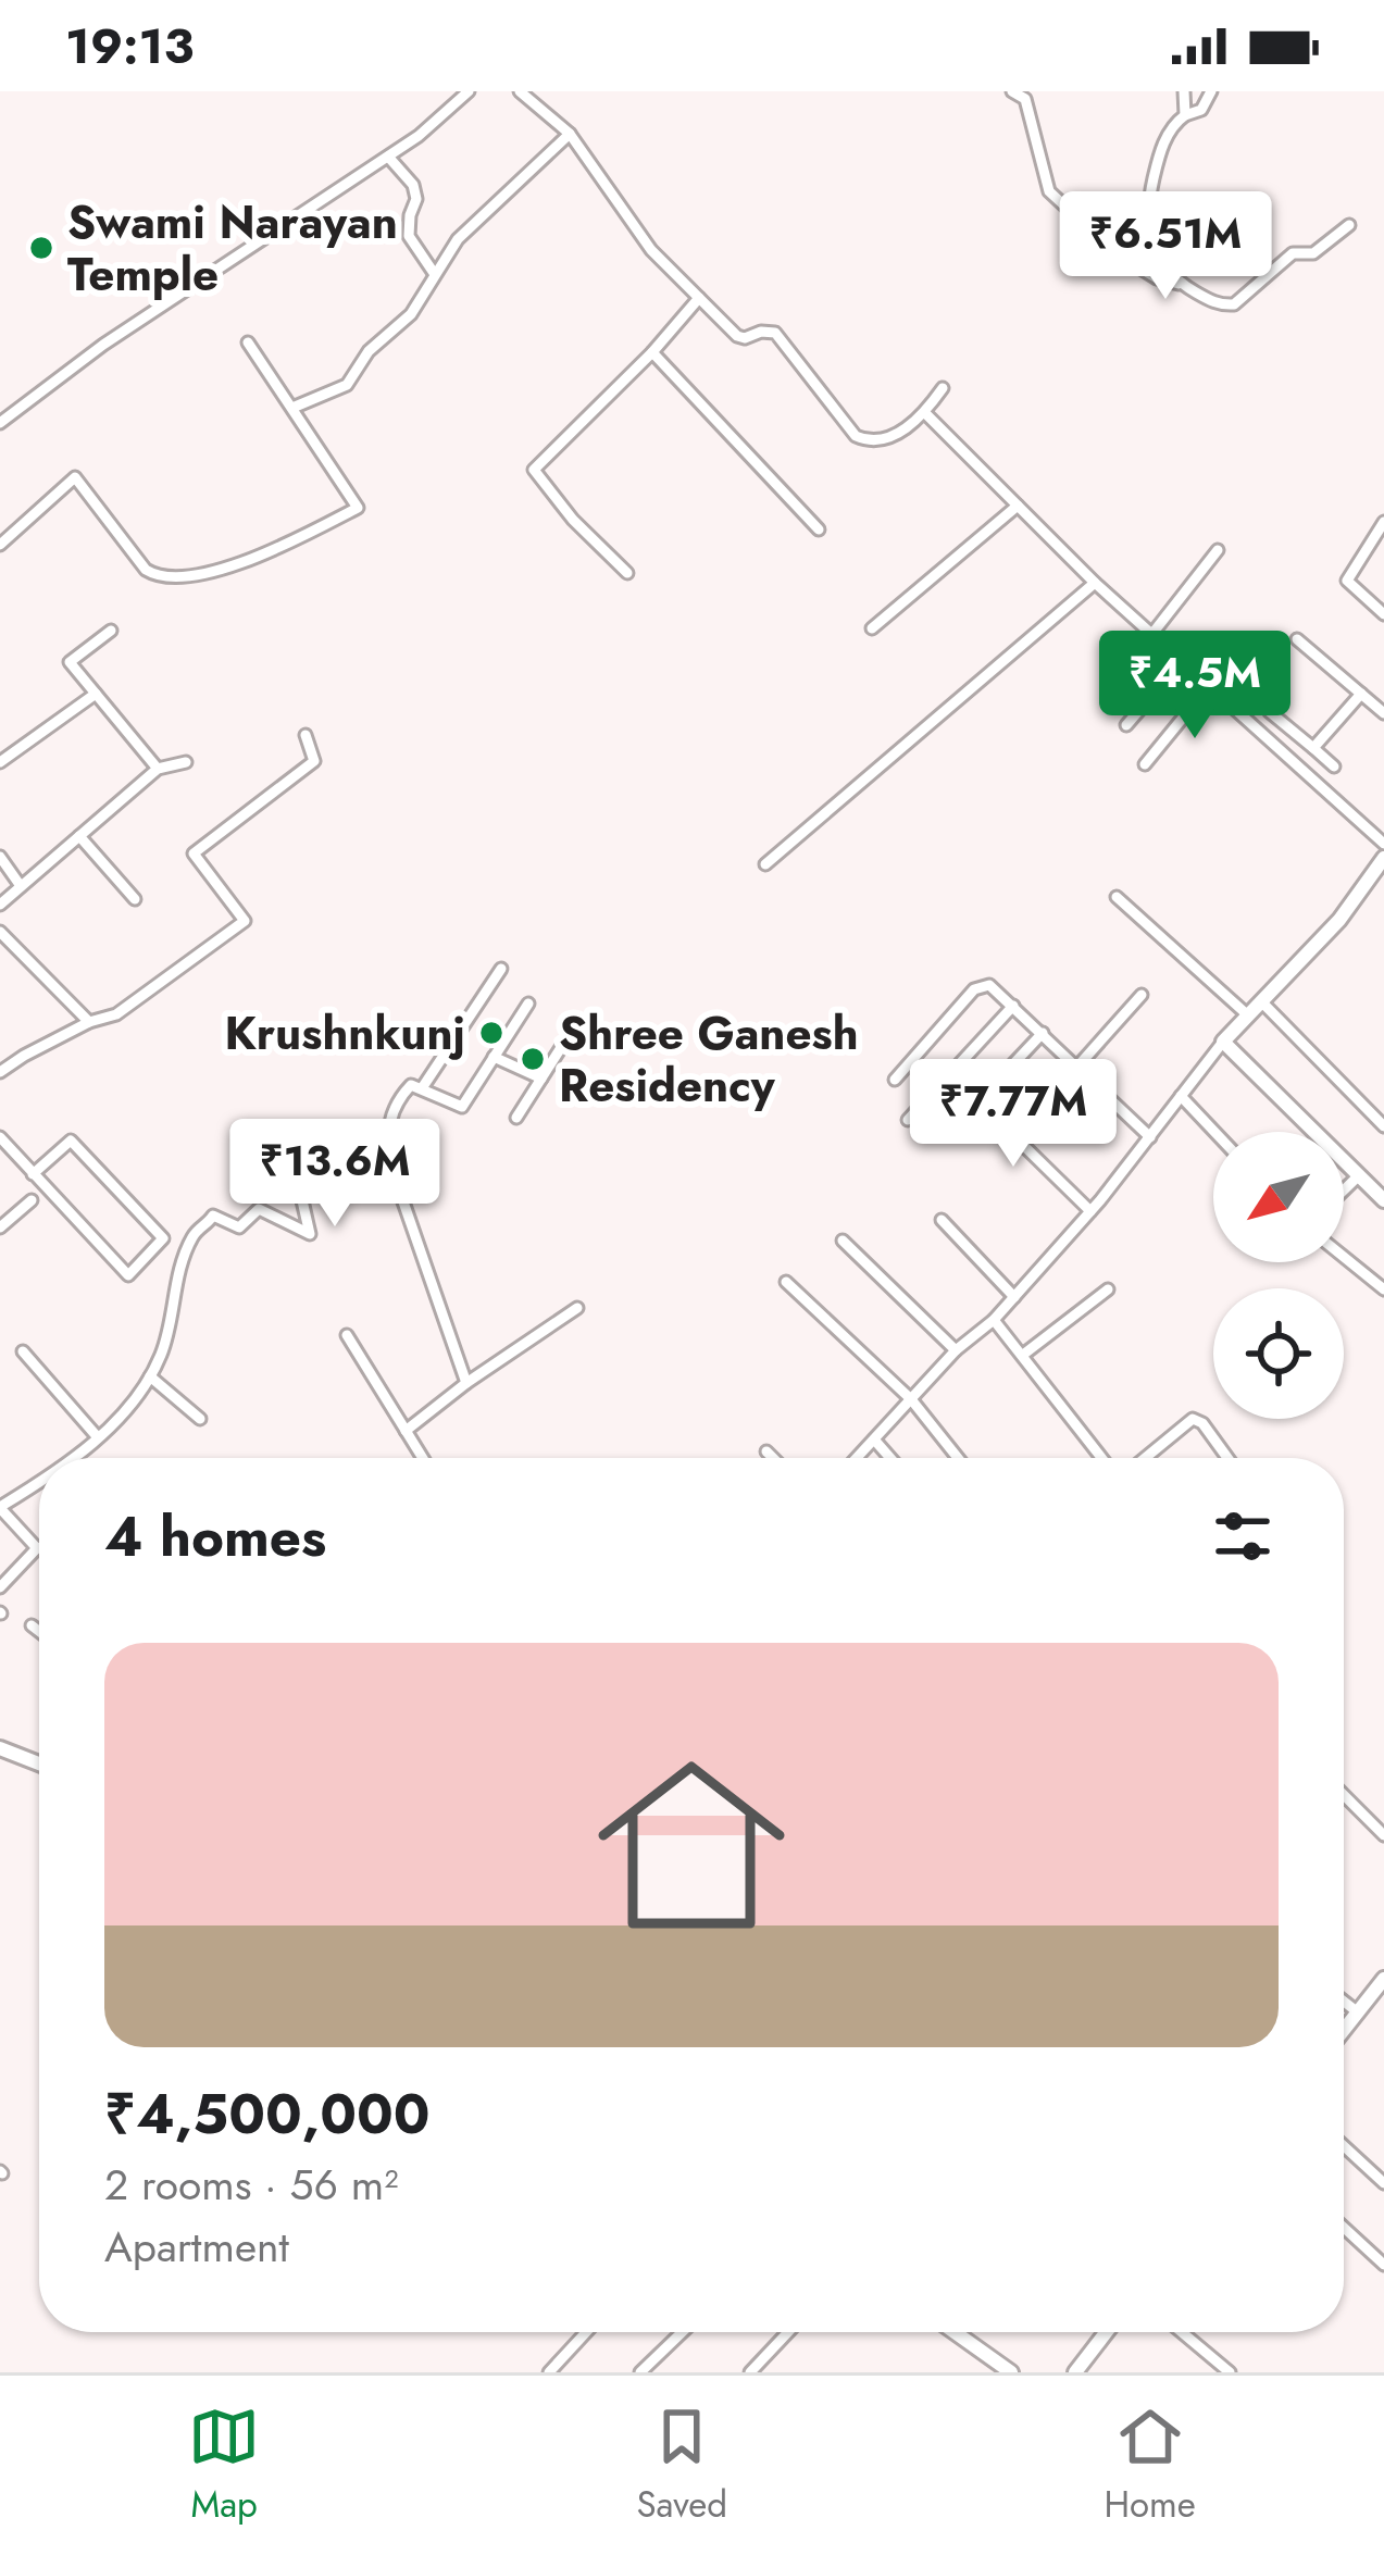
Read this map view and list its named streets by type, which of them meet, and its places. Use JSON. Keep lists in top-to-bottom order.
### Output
{
  "places": ["Swami Narayan Temple", "Krushnkunj", "Shree Ganesh Residency"],
  "north": "bottom left",
  "page": {
    "status": "19:13",
    "price": [
      "₹6.51M",
      "₹4.5M",
      "₹7.77M",
      "₹13.6M"
    ],
    "heading": "4 homes",
    "list": [
      {
        "name": "₹4,500,000",
        "note": "2 rooms · 56 m² · Apartment"
      }
    ],
    "tabs": ["Map", "Saved", "Home"]
  }
}
